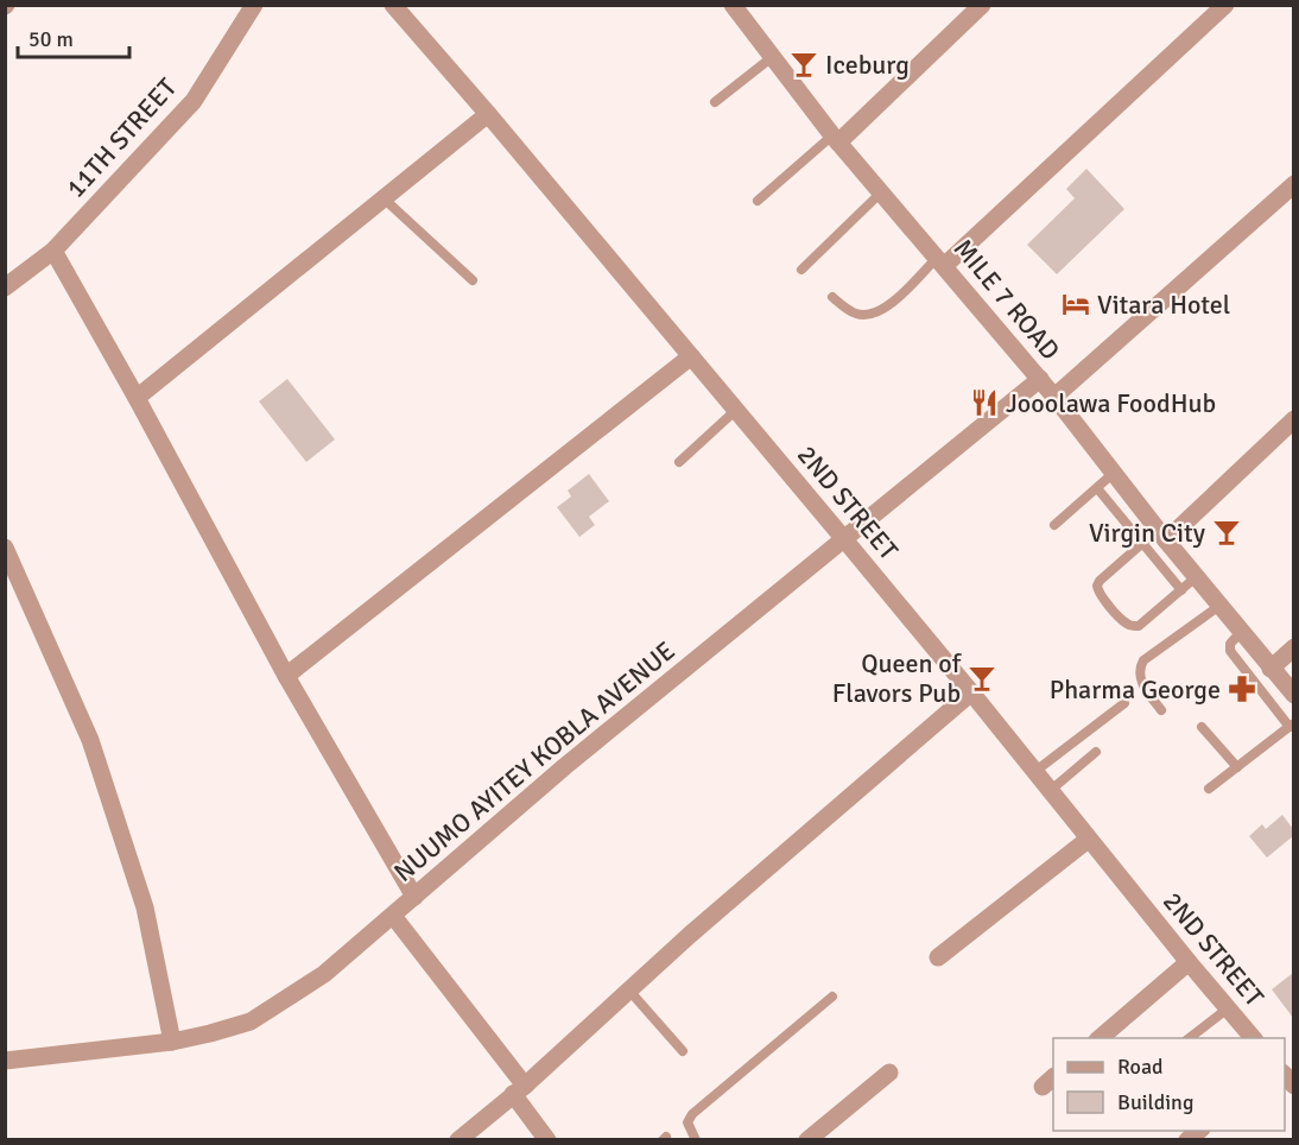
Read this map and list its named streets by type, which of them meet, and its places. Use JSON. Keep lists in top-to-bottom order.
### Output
{
  "streets": {
    "street": [
      "11TH STREET",
      "MILE 7 ROAD",
      "2ND STREET",
      "NUUMO AYITEY KOBLA AVENUE"
    ]
  },
  "crossings": [
    ["MILE 7 ROAD", "NUUMO AYITEY KOBLA AVENUE"],
    ["2ND STREET", "NUUMO AYITEY KOBLA AVENUE"]
  ],
  "places": {
    "bar": ["Iceburg", "Virgin City", "Queen of Flavors Pub"],
    "hotel": ["Vitara Hotel"],
    "restaurant": ["Jooolawa FoodHub"],
    "pharmacy": ["Pharma George"]
  },
  "legend": ["Road", "Building"],
  "scale_bar": "50 m"
}
